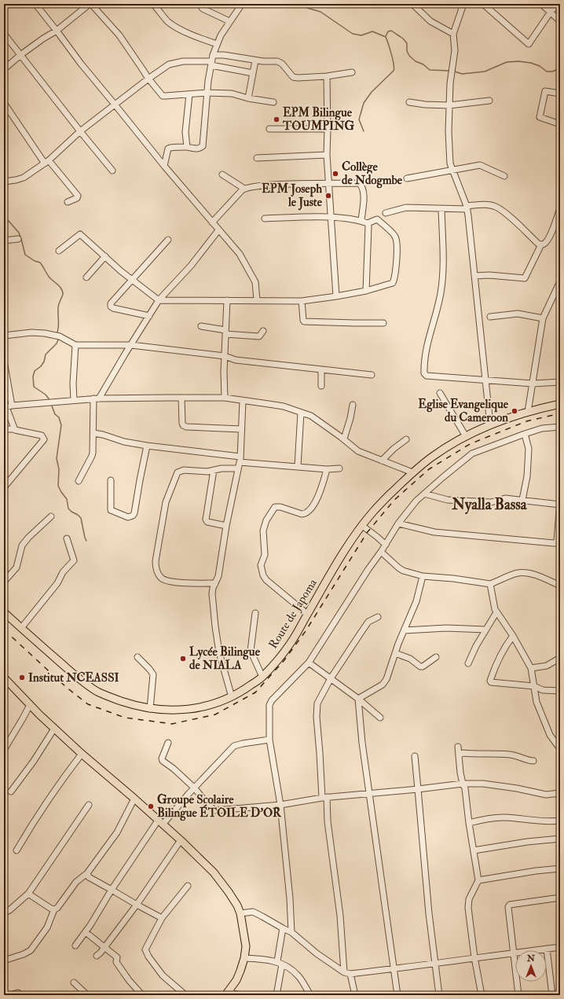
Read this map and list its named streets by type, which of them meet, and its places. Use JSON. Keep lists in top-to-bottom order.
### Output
{
  "streets": {
    "main road": ["Route de Japoma"]
  },
  "districts": ["Nyalla Bassa"],
  "places": [
    "EPM Bilingue TOUMPING",
    "Collège de Ndogmbe",
    "EPM Joseph le Juste",
    "Eglise Evangelique du Cameroon",
    "Lycée Bilingue de NIALA",
    "Institut NCEASSI",
    "Groupe Scolaire Bilingue ÉTOILE D'OR"
  ],
  "north": "top"
}
